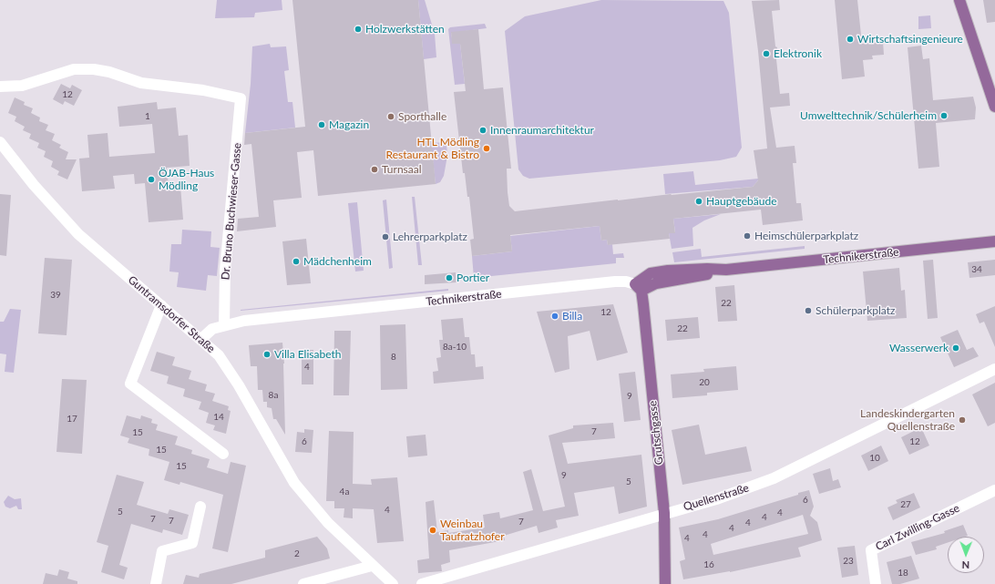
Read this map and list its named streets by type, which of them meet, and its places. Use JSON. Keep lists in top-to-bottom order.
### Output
{
  "streets": {
    "main road": ["Technikerstraße", "Grutschgasse"],
    "street": [
      "Dr. Bruno Buchwieser-Gasse",
      "Guntramsdorfer Straße",
      "Quellenstraße",
      "Carl Zwilling-Gasse"
    ]
  },
  "crossings": [
    ["Dr. Bruno Buchwieser-Gasse", "Technikerstraße"],
    ["Technikerstraße", "Guntramsdorfer Straße"],
    ["Technikerstraße", "Grutschgasse"],
    ["Grutschgasse", "Quellenstraße"]
  ],
  "places": [
    "Holzwerkstätten",
    "Wirtschaftsingenieure",
    "Elektronik",
    "Umwelttechnik/Schülerheim",
    "Sporthalle",
    "Magazin",
    "Innenraumarchitektur",
    "HTL Mödling Restaurant & Bistro",
    "Turnsaal",
    "ÖJAB-Haus Mödling",
    "Hauptgebäude",
    "Heimschülerparkplatz",
    "Lehrerparkplatz",
    "Mädchenheim",
    "Portier",
    "Schülerparkplatz",
    "Billa",
    "Wasserwerk",
    "Villa Elisabeth",
    "Landeskindergarten Quellenstraße",
    "Weinbau Taufratzhofer"
  ],
  "house_numbers": [
    "12",
    "1",
    "34",
    "39",
    "22",
    "12",
    "22",
    "8a-10",
    "8",
    "4",
    "20",
    "8a",
    "9",
    "14",
    "17",
    "7",
    "15",
    "6",
    "12",
    "15",
    "10",
    "15",
    "9",
    "5",
    "4a",
    "6",
    "27",
    "4",
    "5",
    "4",
    "4",
    "7",
    "7",
    "7",
    "4",
    "4",
    "4",
    "4",
    "2",
    "23",
    "16",
    "18"
  ],
  "north": "bottom"
}
